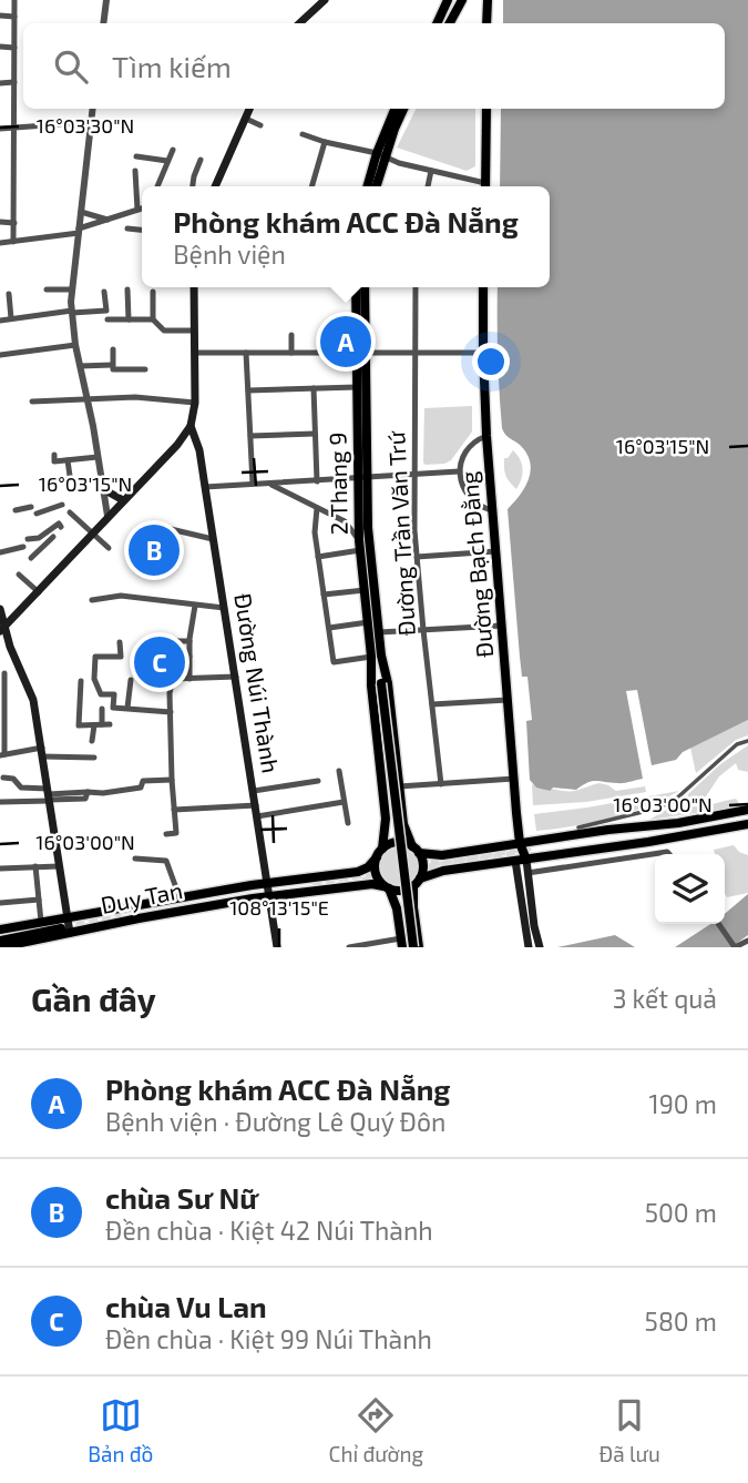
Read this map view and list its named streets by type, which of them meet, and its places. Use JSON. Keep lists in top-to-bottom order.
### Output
{
  "streets": {
    "main road": [
      "2 Thang 9",
      "Đường Bạch Đằng",
      "Đường Núi Thành",
      "Duy Tan"
    ],
    "street": ["Đường Trần Văn Trứ"]
  },
  "crossings": [
    ["Đường Núi Thành", "Duy Tan"]
  ],
  "page": {
    "search": "Tìm kiếm",
    "popup": ["Phòng khám ACC Đà Nẵng", "Bệnh viện"],
    "pins": ["A", "B", "C"],
    "heading": ["Gần đây", "3 kết quả"],
    "list": [
      {
        "mark": "A",
        "name": "Phòng khám ACC Đà Nẵng",
        "note": "Bệnh viện · Đường Lê Quý Đôn",
        "value": "190 m"
      },
      {
        "mark": "B",
        "name": "chùa Sư Nữ",
        "note": "Đền chùa · Kiệt 42 Núi Thành",
        "value": "500 m"
      },
      {
        "mark": "C",
        "name": "chùa Vu Lan",
        "note": "Đền chùa · Kiệt 99 Núi Thành",
        "value": "580 m"
      }
    ],
    "nav": ["Bản đồ", "Chỉ đường", "Đã lưu"]
  },
  "coordinates": [
    "16°03'30\"N",
    "16°03'15\"N",
    "16°03'00\"N",
    "108°13'15\"E"
  ]
}
